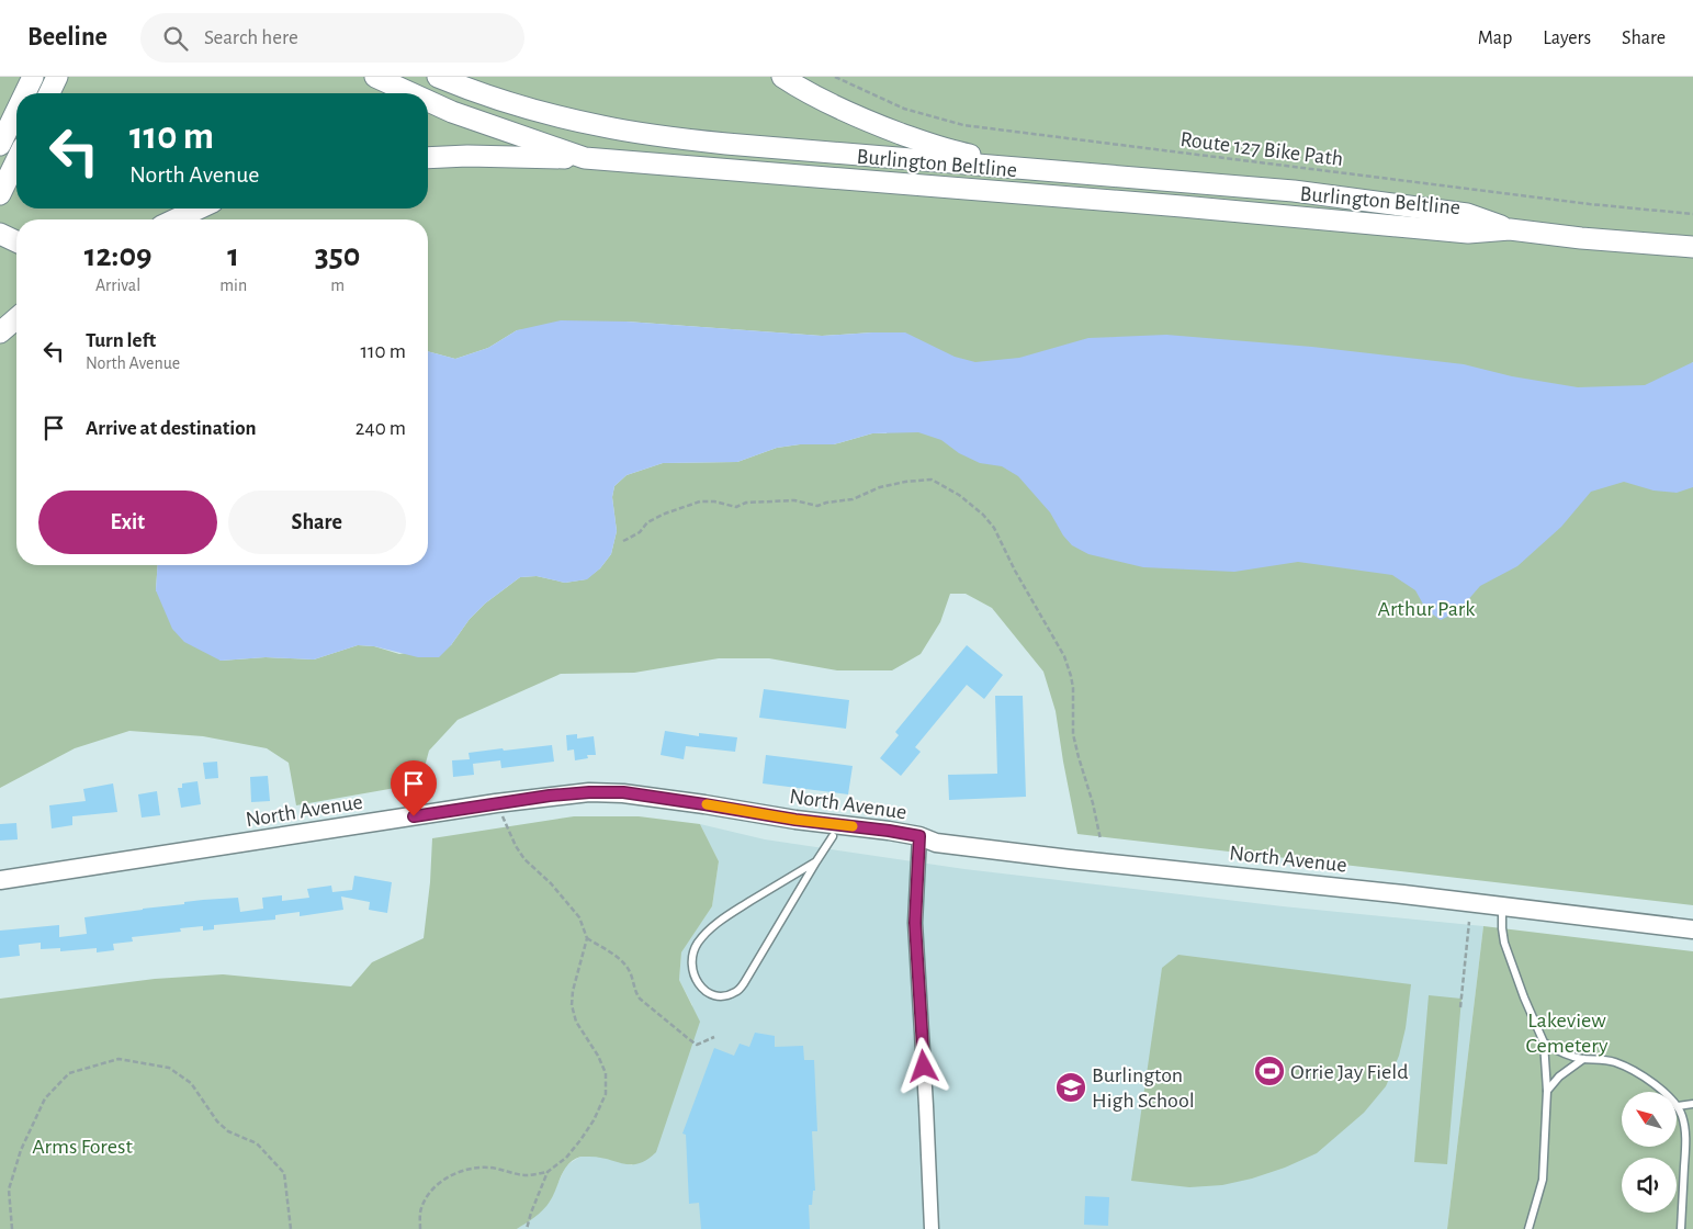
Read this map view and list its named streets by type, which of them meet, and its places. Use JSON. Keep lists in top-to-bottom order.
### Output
{
  "streets": {
    "main road": ["Burlington Beltline", "North Avenue"],
    "path": ["Route 127 Bike Path"]
  },
  "parks": ["Arthur Park", "Lakeview Cemetery", "Arms Forest"],
  "places": {
    "sports": ["Orrie Jay Field"],
    "school or university": ["Burlington High School"]
  },
  "north": "top left",
  "page": {
    "header": "Beeline",
    "search": "Search here",
    "nav": ["Map", "Layers", "Share"],
    "turn": ["110 m", "North Avenue"],
    "eta": [
      "12:09",
      "Arrival",
      "1",
      "min",
      "350",
      "m"
    ],
    "list": [
      {
        "name": "Turn left",
        "note": "North Avenue",
        "value": "110 m"
      },
      {
        "name": "Arrive at destination",
        "value": "240 m"
      }
    ],
    "buttons": ["Exit", "Share"]
  }
}
